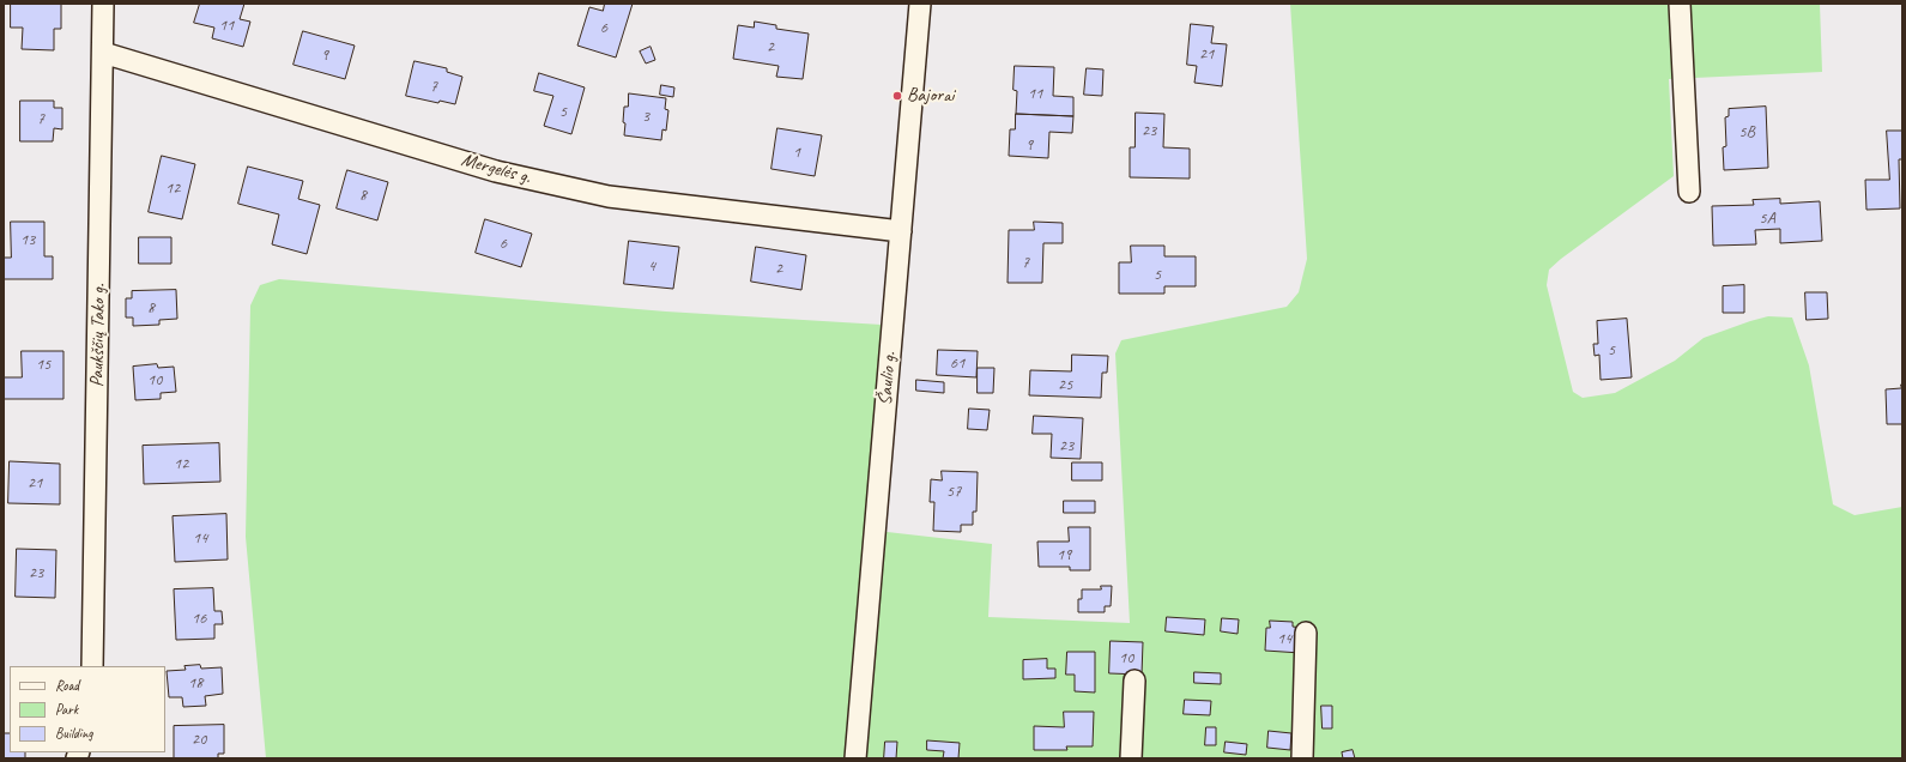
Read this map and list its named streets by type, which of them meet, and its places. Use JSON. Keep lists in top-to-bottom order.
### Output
{
  "streets": {
    "street": ["Mergelės g.", "Paukščių Tako g.", "Šaulio g."]
  },
  "crossings": [
    ["Mergelės g.", "Paukščių Tako g."],
    ["Mergelės g.", "Šaulio g."]
  ],
  "places": ["Bajorai"],
  "house_numbers": [
    "11",
    "6",
    "2",
    "21",
    "9",
    "7",
    "11",
    "5",
    "3",
    "7",
    "23",
    "5B",
    "9",
    "1",
    "12",
    "8",
    "5A",
    "13",
    "6",
    "7",
    "4",
    "2",
    "5",
    "8",
    "5",
    "61",
    "15",
    "10",
    "25",
    "23",
    "12",
    "21",
    "57",
    "14",
    "19",
    "23",
    "16",
    "14",
    "10",
    "18",
    "20"
  ],
  "legend": ["Road", "Park", "Building"]
}
